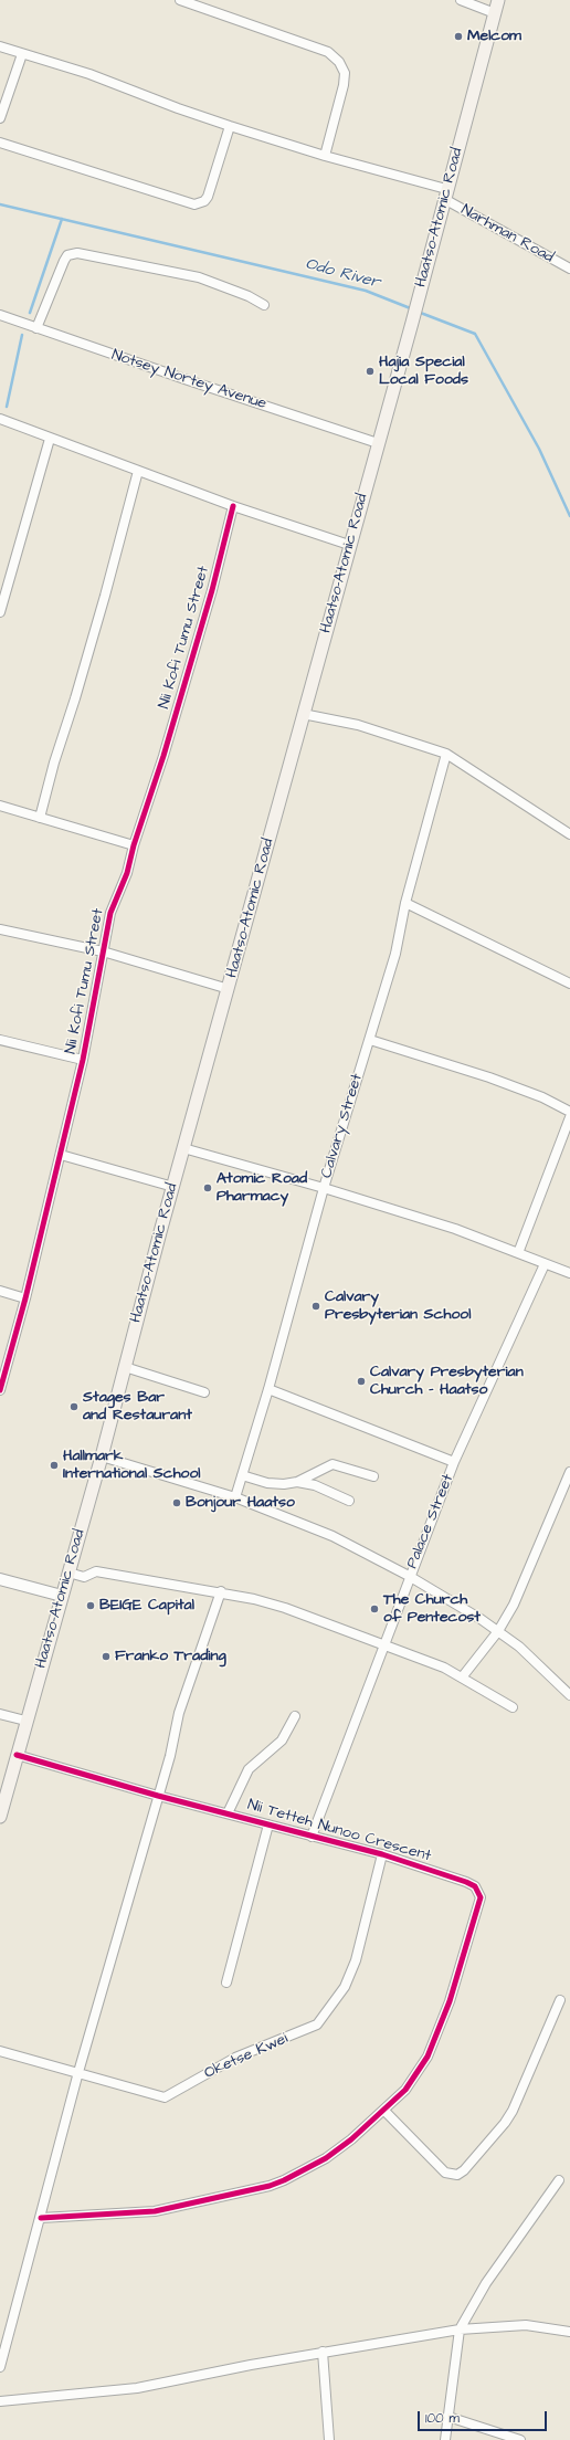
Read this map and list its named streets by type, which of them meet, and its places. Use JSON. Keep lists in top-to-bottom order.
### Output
{
  "streets": {
    "main road": ["Haatso-Atomic Road"],
    "street": [
      "Narhman Road",
      "Notsey Nortey Avenue",
      "Nii Kofi Tumu Street",
      "Calvary Street",
      "Palace Street",
      "Nii Tetteh Nunoo Crescent",
      "Oketse Kwei"
    ]
  },
  "crossings": [
    ["Haatso-Atomic Road", "Narhman Road"],
    ["Haatso-Atomic Road", "Notsey Nortey Avenue"],
    ["Haatso-Atomic Road", "Nii Tetteh Nunoo Crescent"],
    ["Palace Street", "Nii Tetteh Nunoo Crescent"],
    ["Nii Tetteh Nunoo Crescent", "Oketse Kwei"]
  ],
  "water": ["Odo River"],
  "places": [
    "Melcom",
    "Hajia Special Local Foods",
    "Atomic Road Pharmacy",
    "Calvary Presbyterian School",
    "Calvary Presbyterian Church - Haatso",
    "Stages Bar and Restaurant",
    "Hallmark International School",
    "Bonjour Haatso",
    "BEIGE Capital",
    "The Church of Pentecost",
    "Franko Trading"
  ],
  "scale_bar": "100 m"
}
